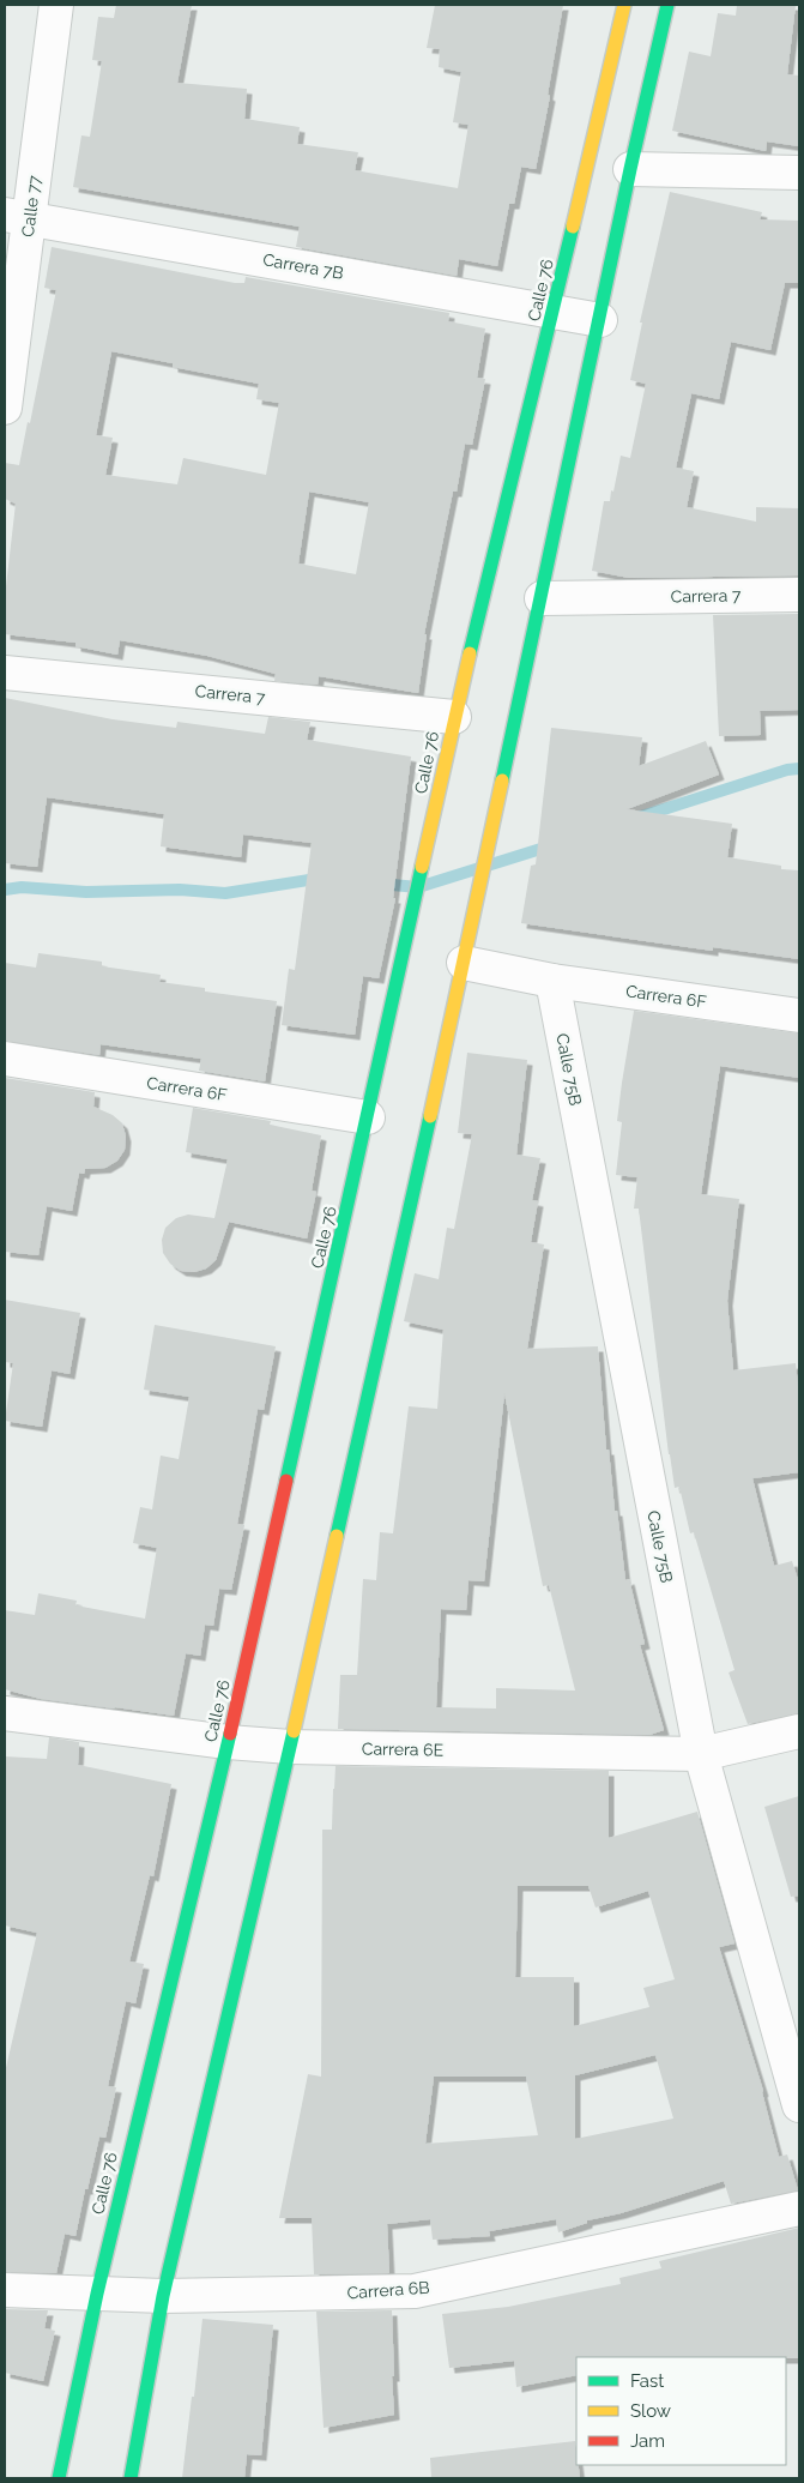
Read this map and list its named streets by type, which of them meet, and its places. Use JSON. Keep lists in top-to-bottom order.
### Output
{
  "streets": {
    "street": [
      "Calle 77",
      "Carrera 7B",
      "Calle 76",
      "Carrera 7",
      "Carrera 6F",
      "Calle 75B",
      "Carrera 6E",
      "Carrera 6B"
    ]
  },
  "crossings": [
    ["Calle 77", "Carrera 7B"],
    ["Carrera 7B", "Calle 76"],
    ["Calle 76", "Carrera 7"],
    ["Calle 76", "Carrera 6F"],
    ["Calle 76", "Carrera 6E"],
    ["Calle 76", "Carrera 6B"],
    ["Carrera 6F", "Calle 75B"],
    ["Calle 75B", "Carrera 6E"]
  ],
  "legend": ["Fast", "Slow", "Jam"]
}
